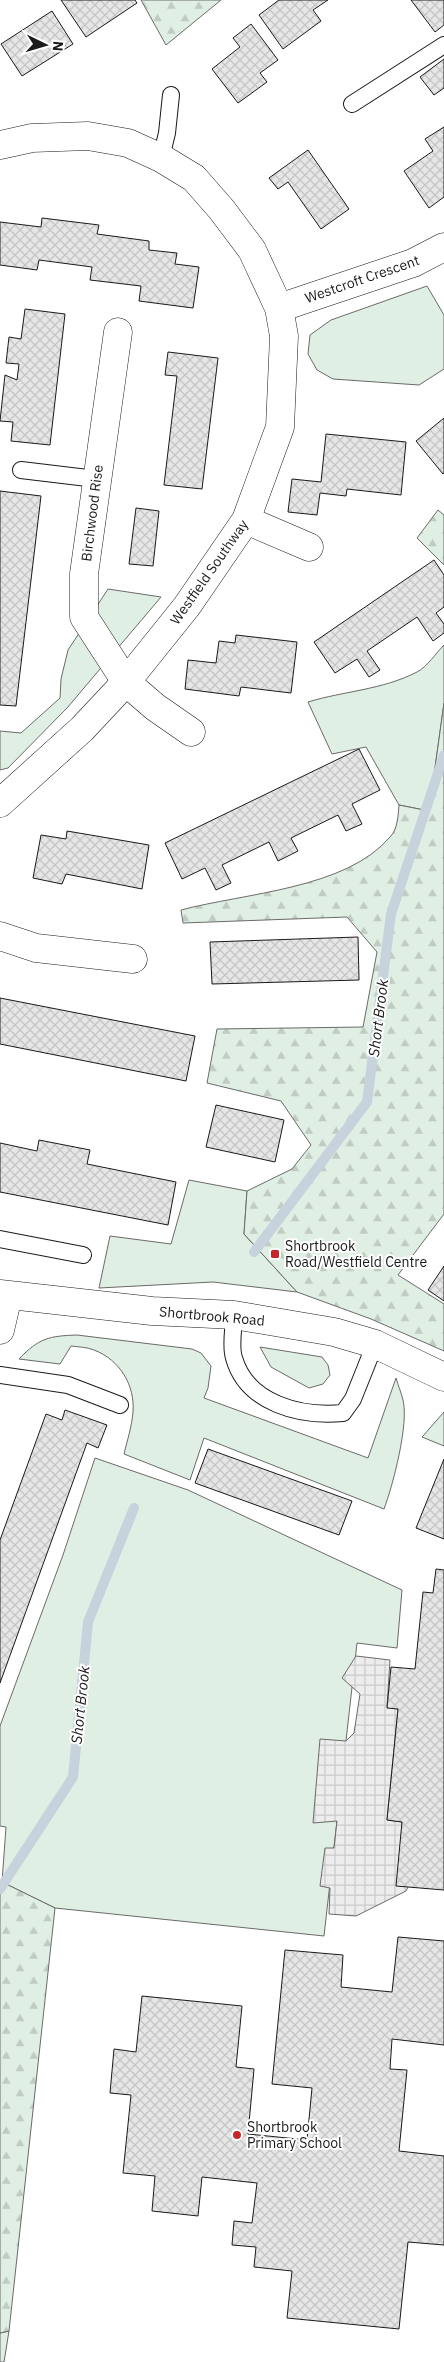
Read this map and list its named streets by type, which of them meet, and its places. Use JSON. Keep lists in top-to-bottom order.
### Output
{
  "streets": {
    "street": [
      "Westcroft Crescent",
      "Birchwood Rise",
      "Westfield Southway",
      "Shortbrook Road"
    ]
  },
  "crossings": [
    ["Westcroft Crescent", "Westfield Southway"],
    ["Birchwood Rise", "Westfield Southway"]
  ],
  "water": ["Short Brook"],
  "places": {
    "transit": ["Shortbrook Road/Westfield Centre"],
    "other": ["Shortbrook Primary School"]
  },
  "north": "right"
}
